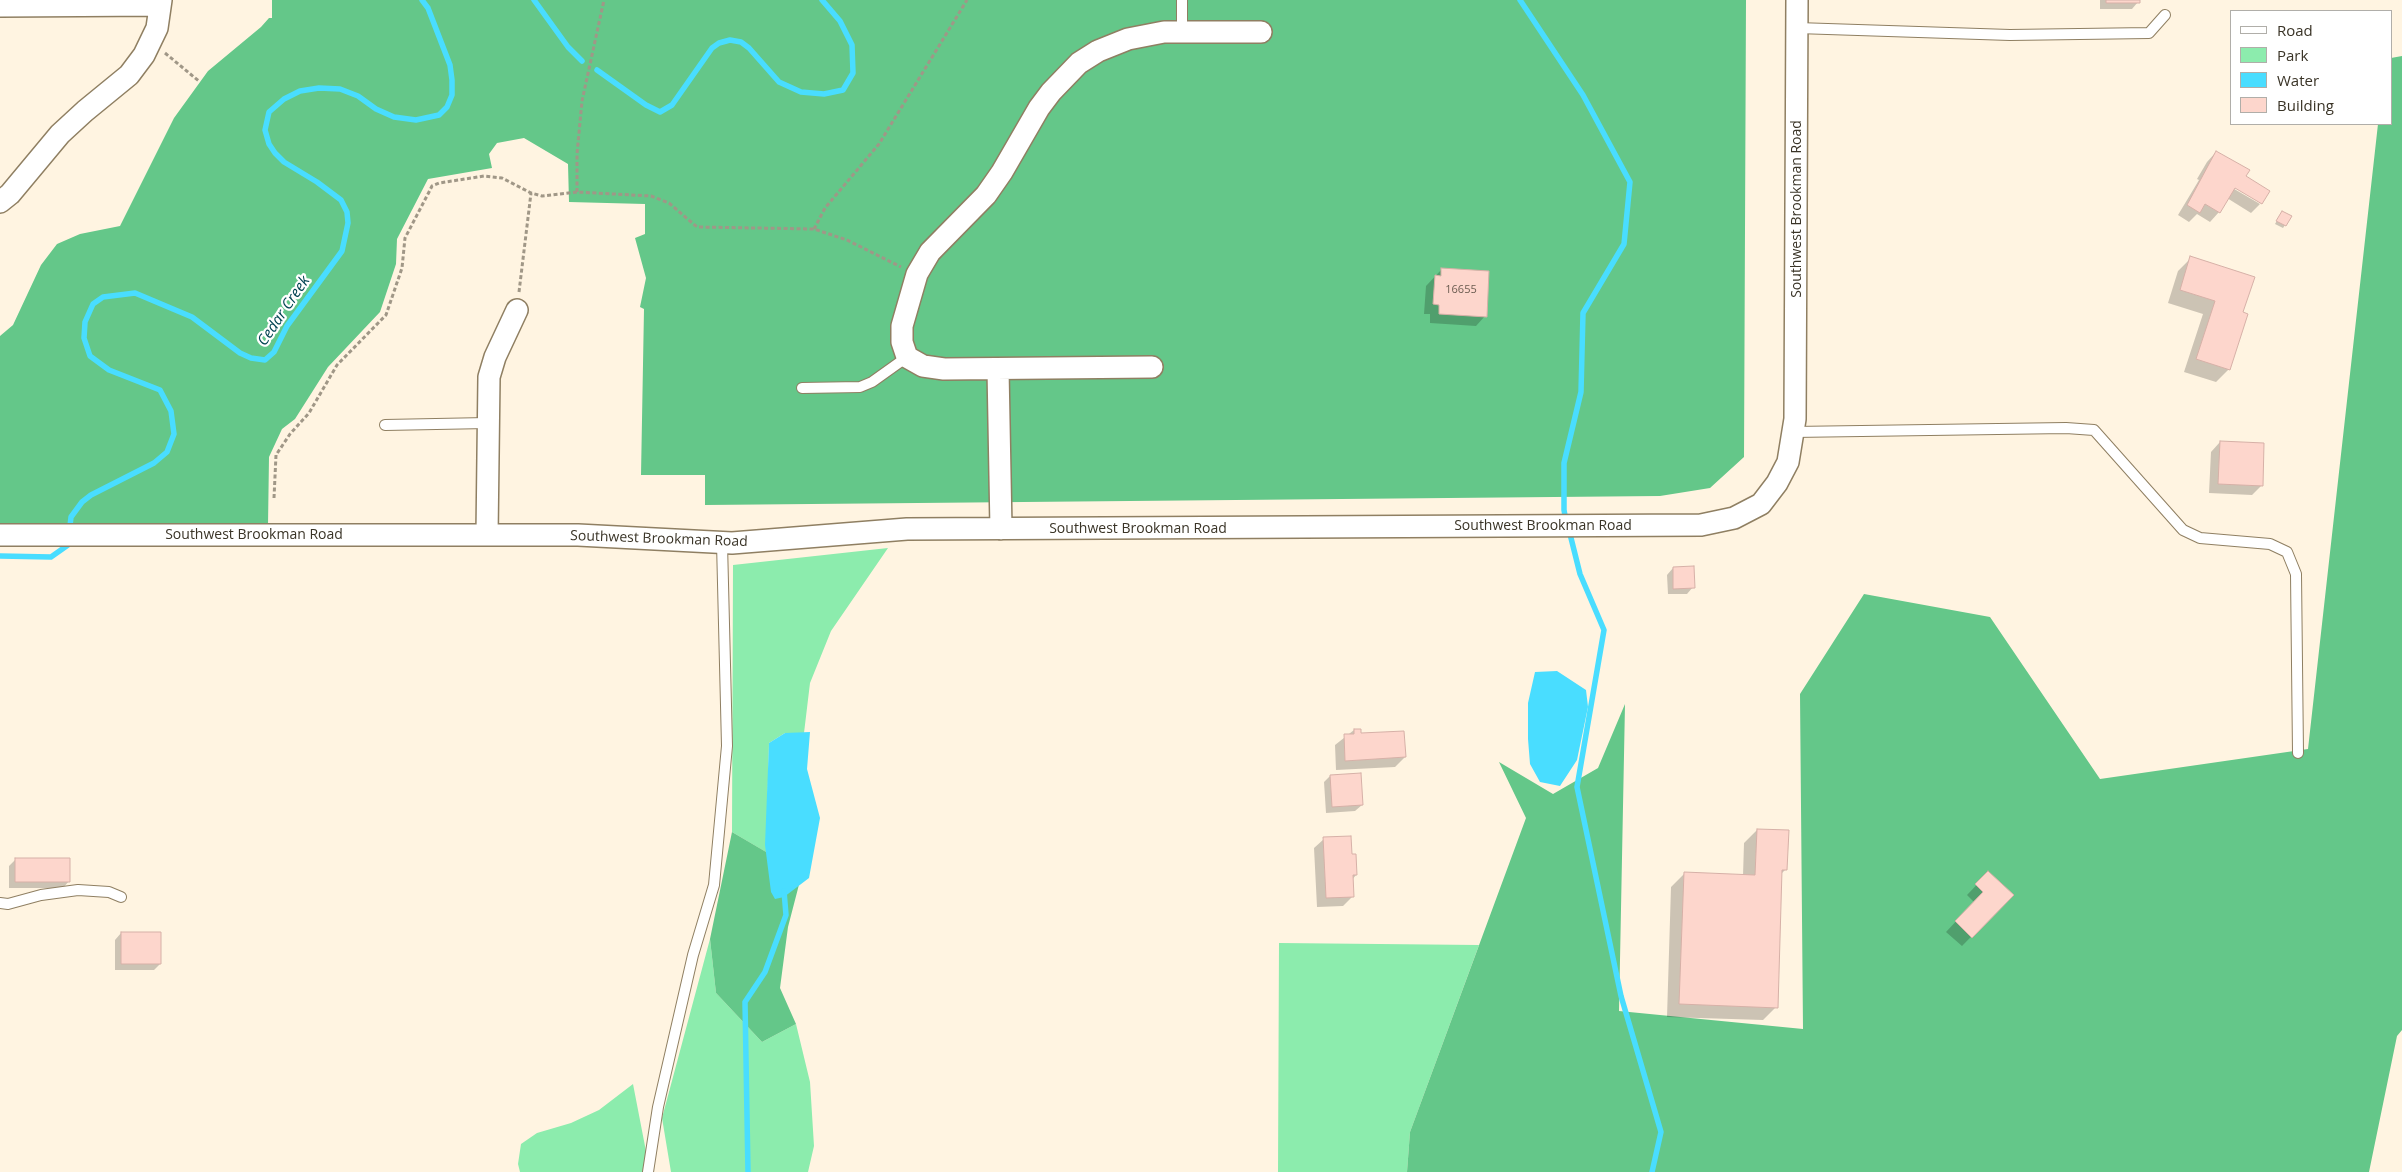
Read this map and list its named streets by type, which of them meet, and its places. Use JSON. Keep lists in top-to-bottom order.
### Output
{
  "streets": {
    "street": ["Southwest Brookman Road"]
  },
  "water": ["Cedar Creek"],
  "house_numbers": ["16655"],
  "legend": [
    "Road",
    "Park",
    "Water",
    "Building"
  ]
}
